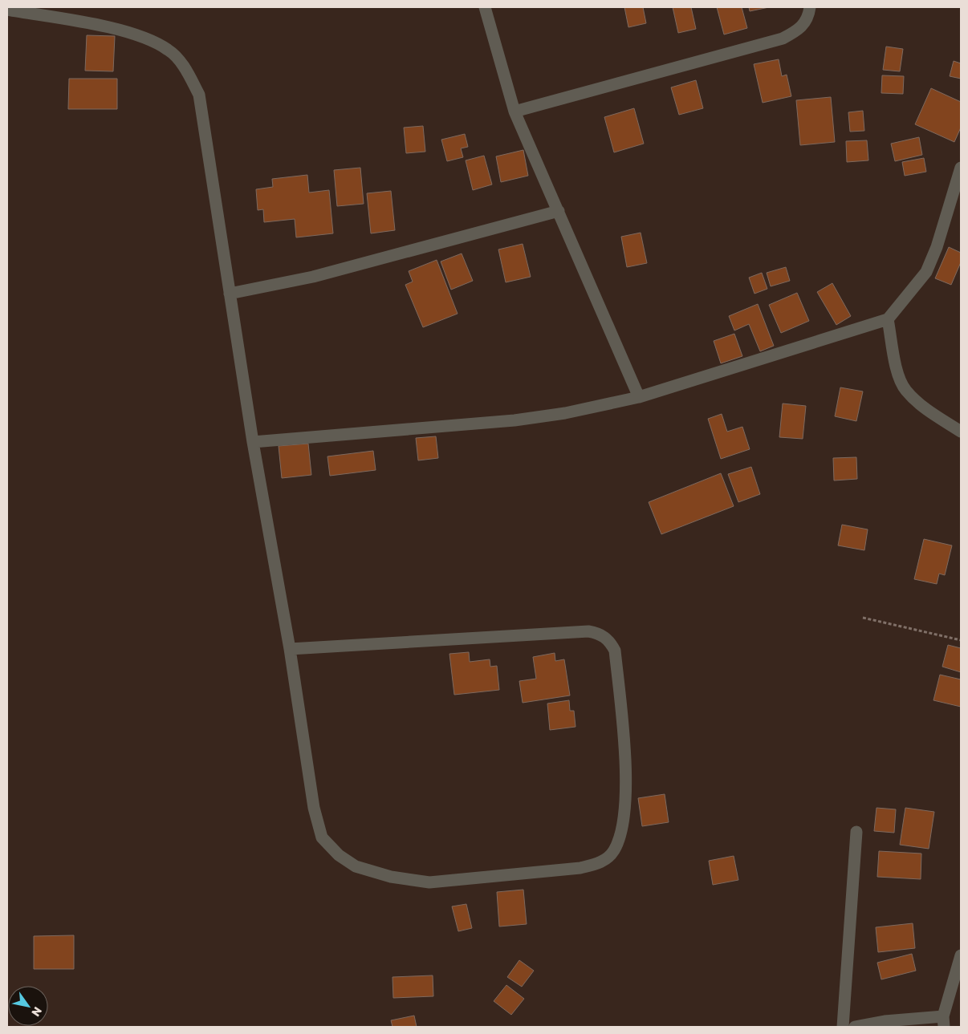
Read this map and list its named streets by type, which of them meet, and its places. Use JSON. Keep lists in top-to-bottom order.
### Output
{
  "north": "bottom right"
}
